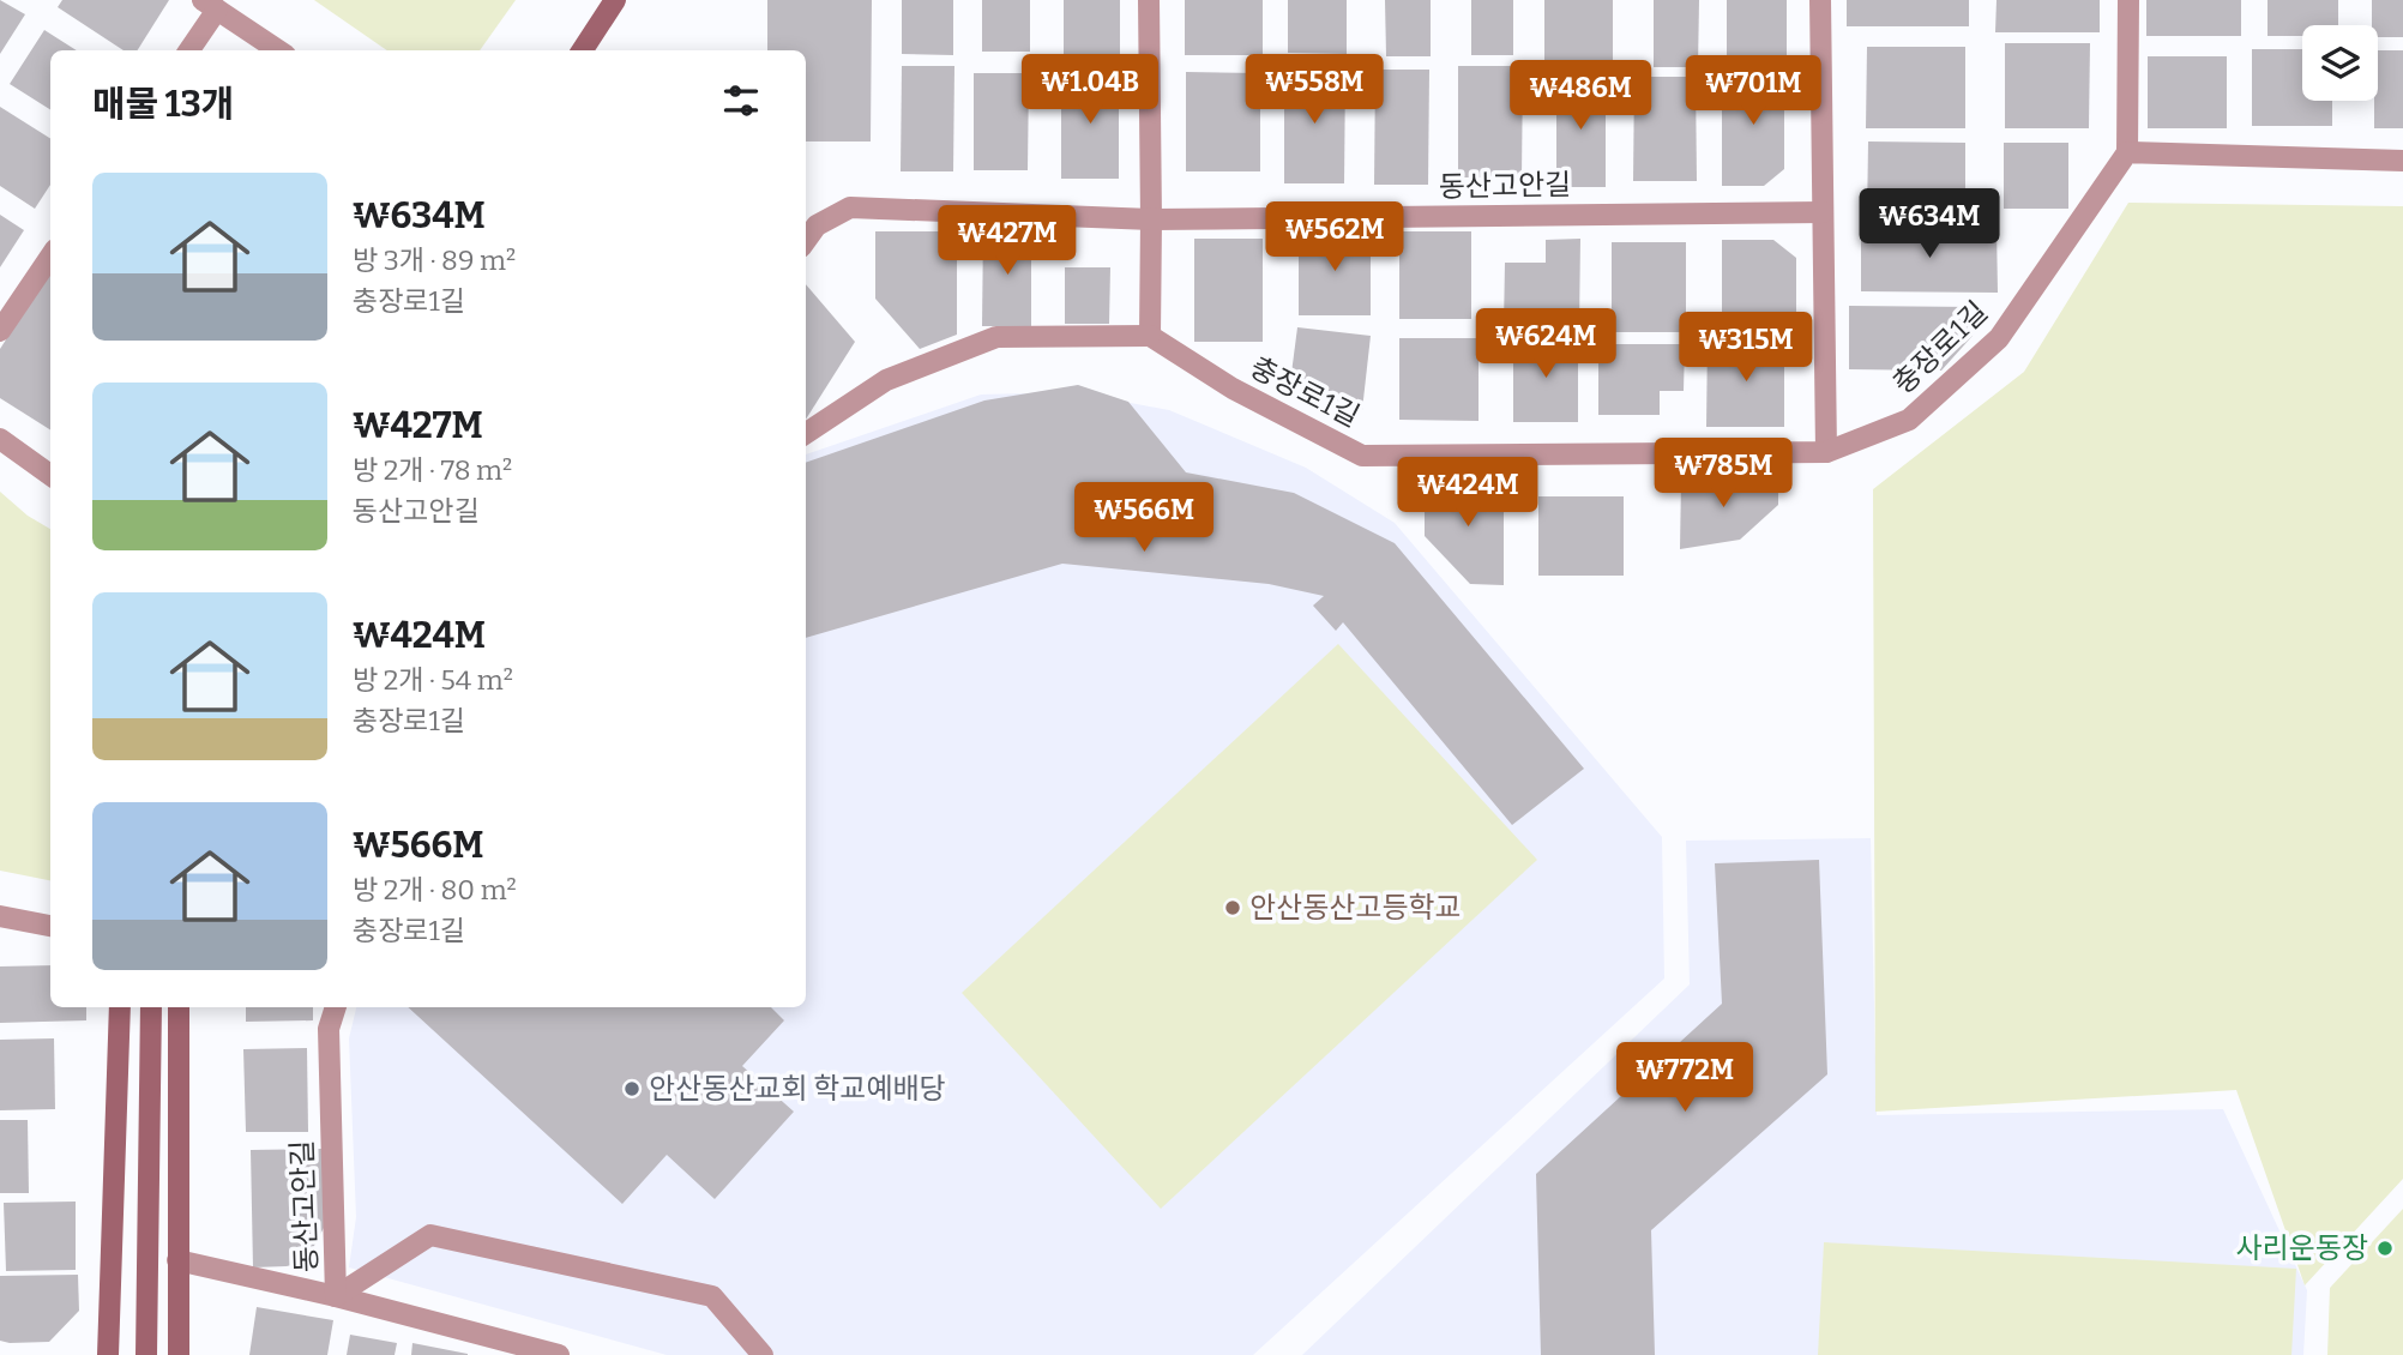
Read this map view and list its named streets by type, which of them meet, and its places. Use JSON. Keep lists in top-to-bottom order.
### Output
{
  "streets": {
    "street": ["동산고안길", "충장로1길"]
  },
  "places": ["안산동산고등학교", "안산동산교회 학교예배당", "사리운동장"],
  "page": {
    "heading": "매물 13개",
    "price": [
      "₩1.04B",
      "₩558M",
      "₩701M",
      "₩486M",
      "₩634M",
      "₩562M",
      "₩427M",
      "₩624M",
      "₩315M",
      "₩785M",
      "₩424M",
      "₩566M",
      "₩772M"
    ],
    "list": [
      {
        "name": "₩634M",
        "note": "방 3개 · 89 m² · 충장로1길"
      },
      {
        "name": "₩427M",
        "note": "방 2개 · 78 m² · 동산고안길"
      },
      {
        "name": "₩424M",
        "note": "방 2개 · 54 m² · 충장로1길"
      },
      {
        "name": "₩566M",
        "note": "방 2개 · 80 m² · 충장로1길"
      }
    ]
  }
}
